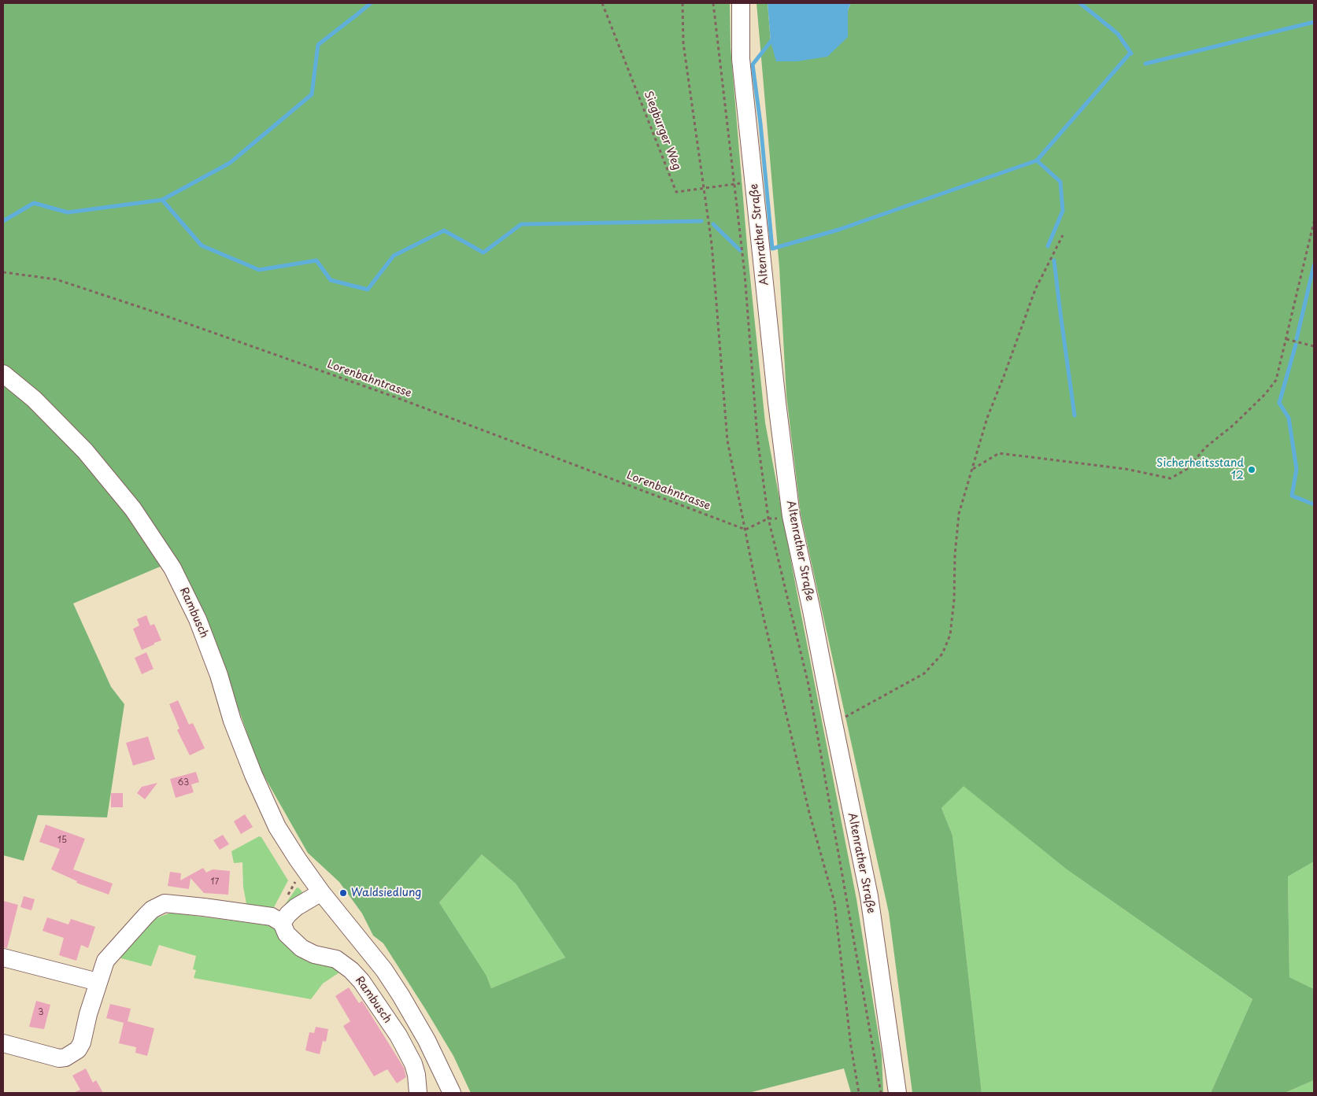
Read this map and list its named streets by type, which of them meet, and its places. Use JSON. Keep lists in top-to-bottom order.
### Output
{
  "streets": {
    "street": ["Altenrather Straße", "Rambusch"],
    "path": ["Siegburger Weg", "Lorenbahntrasse"]
  },
  "crossings": [
    ["Siegburger Weg", "Altenrather Straße"]
  ],
  "places": ["Sicherheitsstand 12", "Waldsiedlung"],
  "house_numbers": [
    "63",
    "15",
    "17",
    "3"
  ]
}
